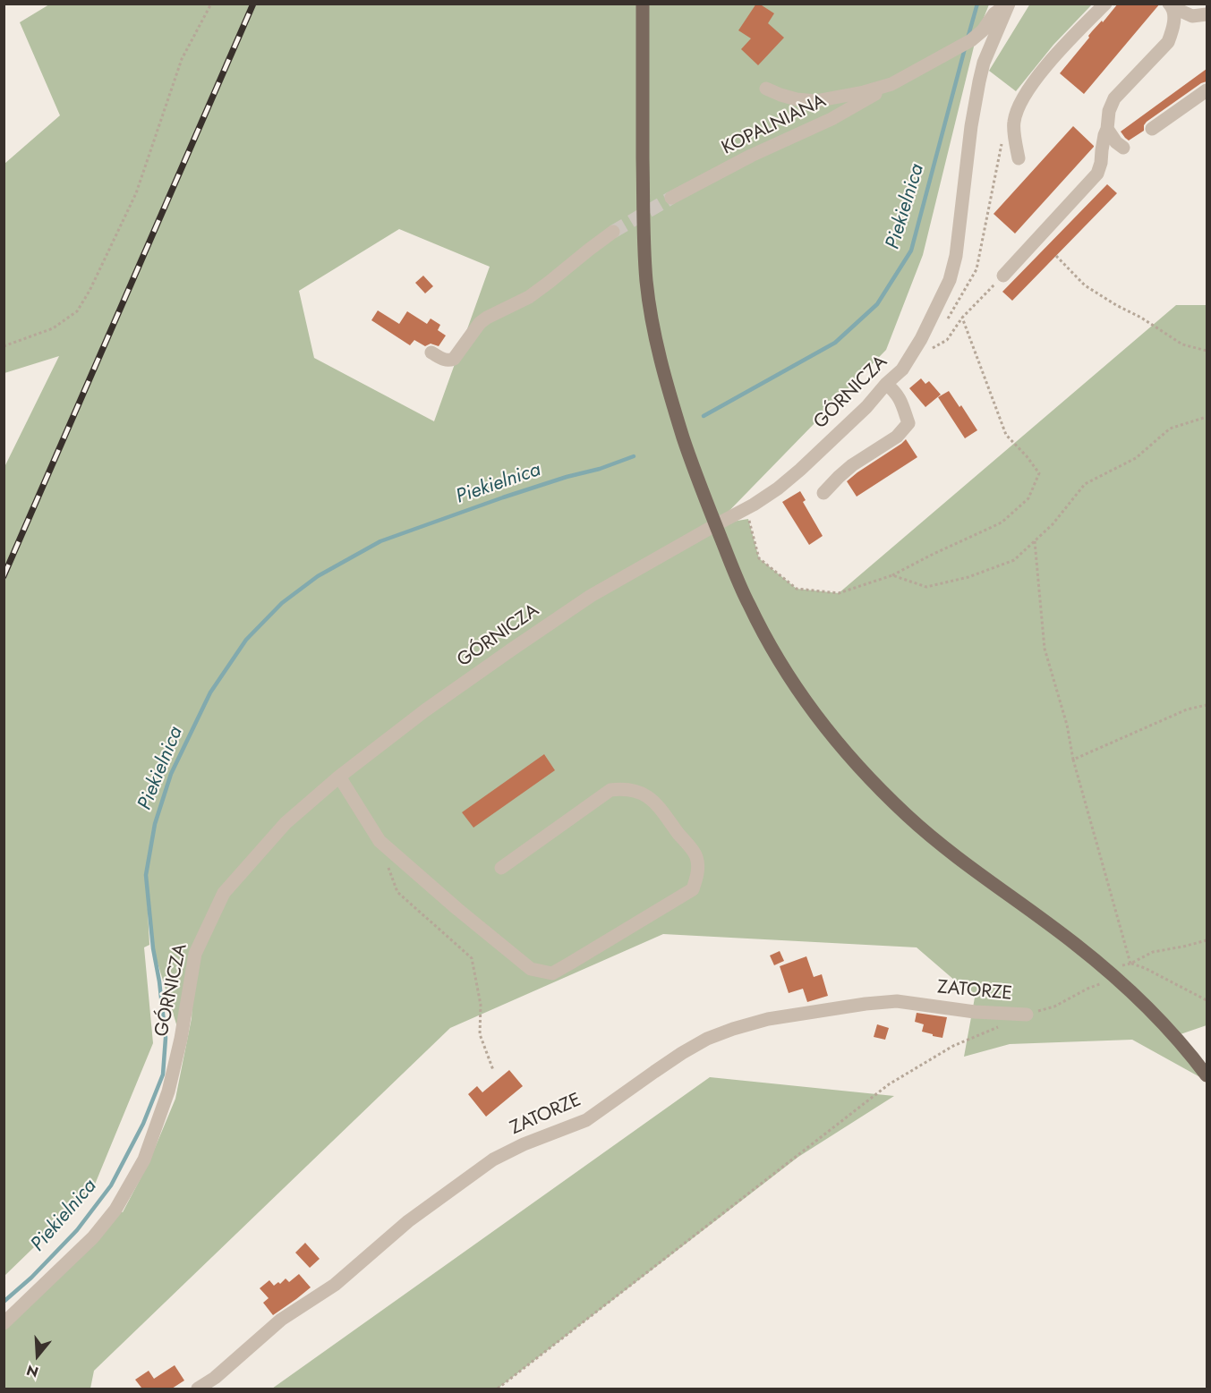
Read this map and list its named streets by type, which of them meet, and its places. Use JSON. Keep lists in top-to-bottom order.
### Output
{
  "streets": {
    "street": ["KOPALNIANA", "GÓRNICZA", "ZATORZE"]
  },
  "crossings": [
    ["KOPALNIANA", "GÓRNICZA"]
  ],
  "water": ["Piekielnica"],
  "north": "bottom"
}
